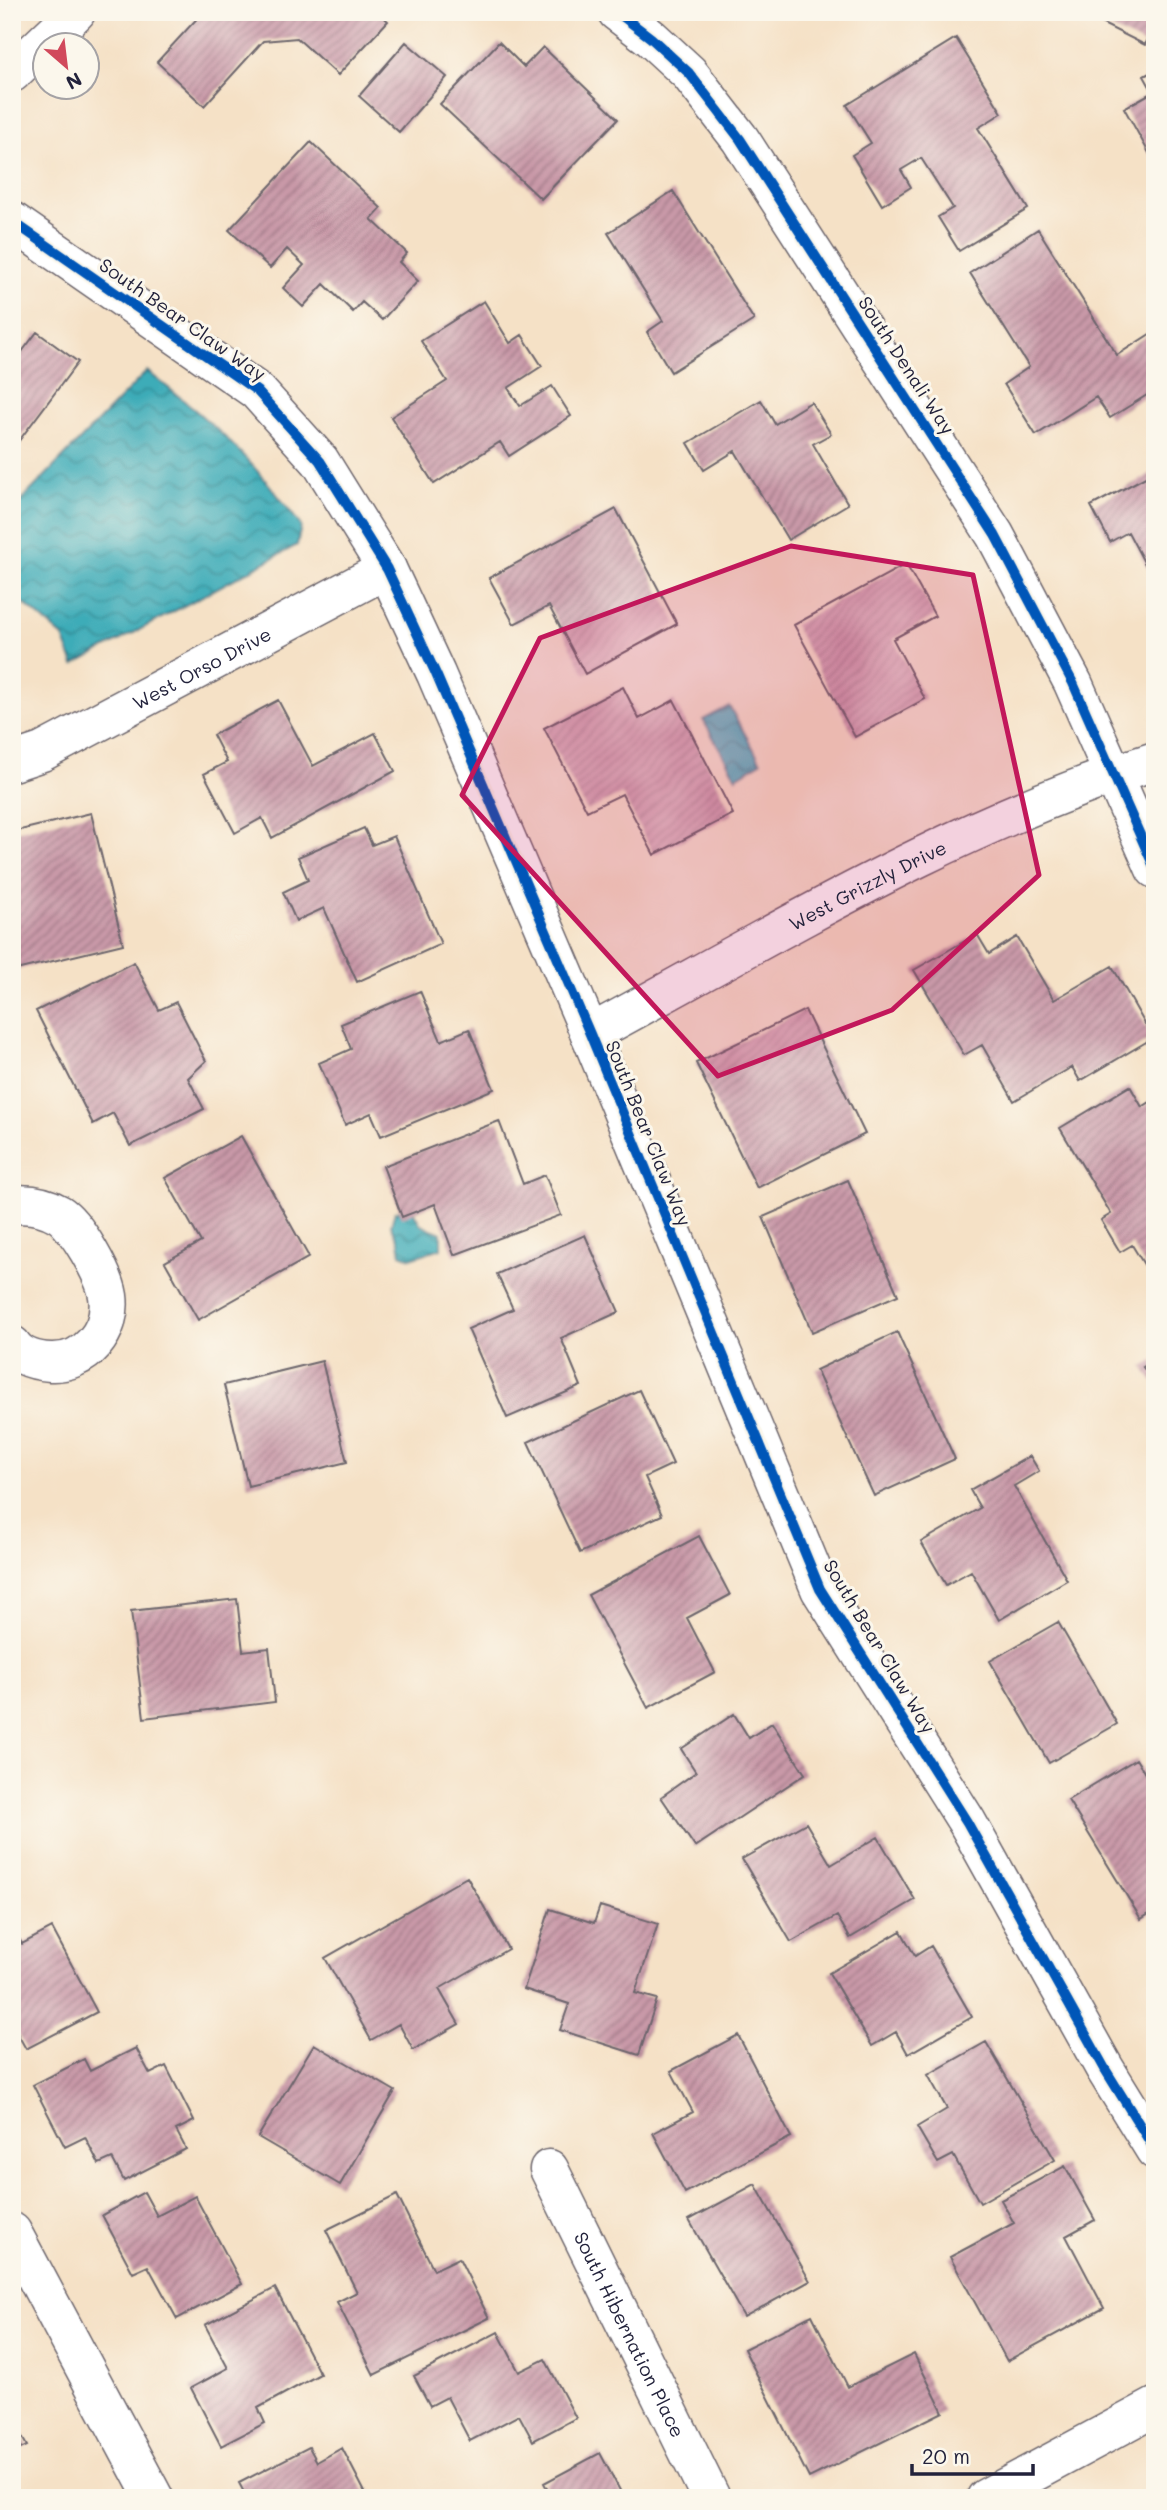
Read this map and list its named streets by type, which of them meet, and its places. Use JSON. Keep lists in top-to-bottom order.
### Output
{
  "streets": {
    "street": [
      "South Bear Claw Way",
      "South Denali Way",
      "West Orso Drive",
      "West Grizzly Drive",
      "South Hibernation Place"
    ]
  },
  "crossings": [
    ["South Bear Claw Way", "West Orso Drive"],
    ["South Bear Claw Way", "West Grizzly Drive"],
    ["South Denali Way", "West Grizzly Drive"]
  ],
  "scale_bar": "20 m",
  "north": "bottom right"
}
